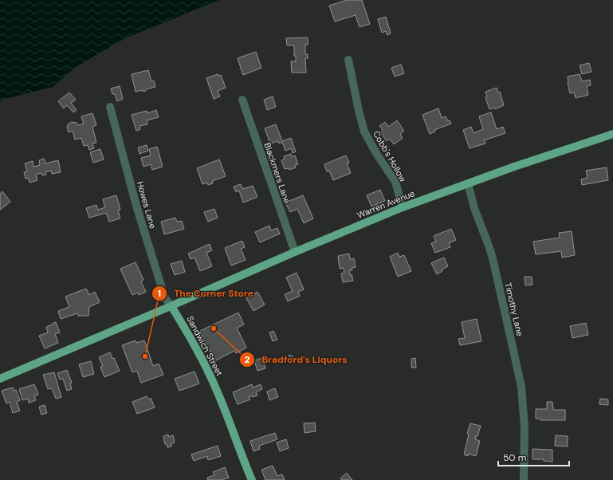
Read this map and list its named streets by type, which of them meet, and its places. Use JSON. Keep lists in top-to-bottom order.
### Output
{
  "streets": {
    "main road": ["Warren Avenue", "Sandwich Street"],
    "street": [
      "Cobb's Hollow",
      "Blackmers Lane",
      "Howes Lane",
      "Timothy Lane"
    ]
  },
  "crossings": [
    ["Cobb's Hollow", "Warren Avenue"],
    ["Blackmers Lane", "Warren Avenue"],
    ["Warren Avenue", "Howes Lane"],
    ["Warren Avenue", "Timothy Lane"],
    ["Warren Avenue", "Sandwich Street"],
    ["Howes Lane", "Sandwich Street"]
  ],
  "places": ["Bradford's Liquors", "The Corner Store"],
  "scale_bar": "50 m"
}
